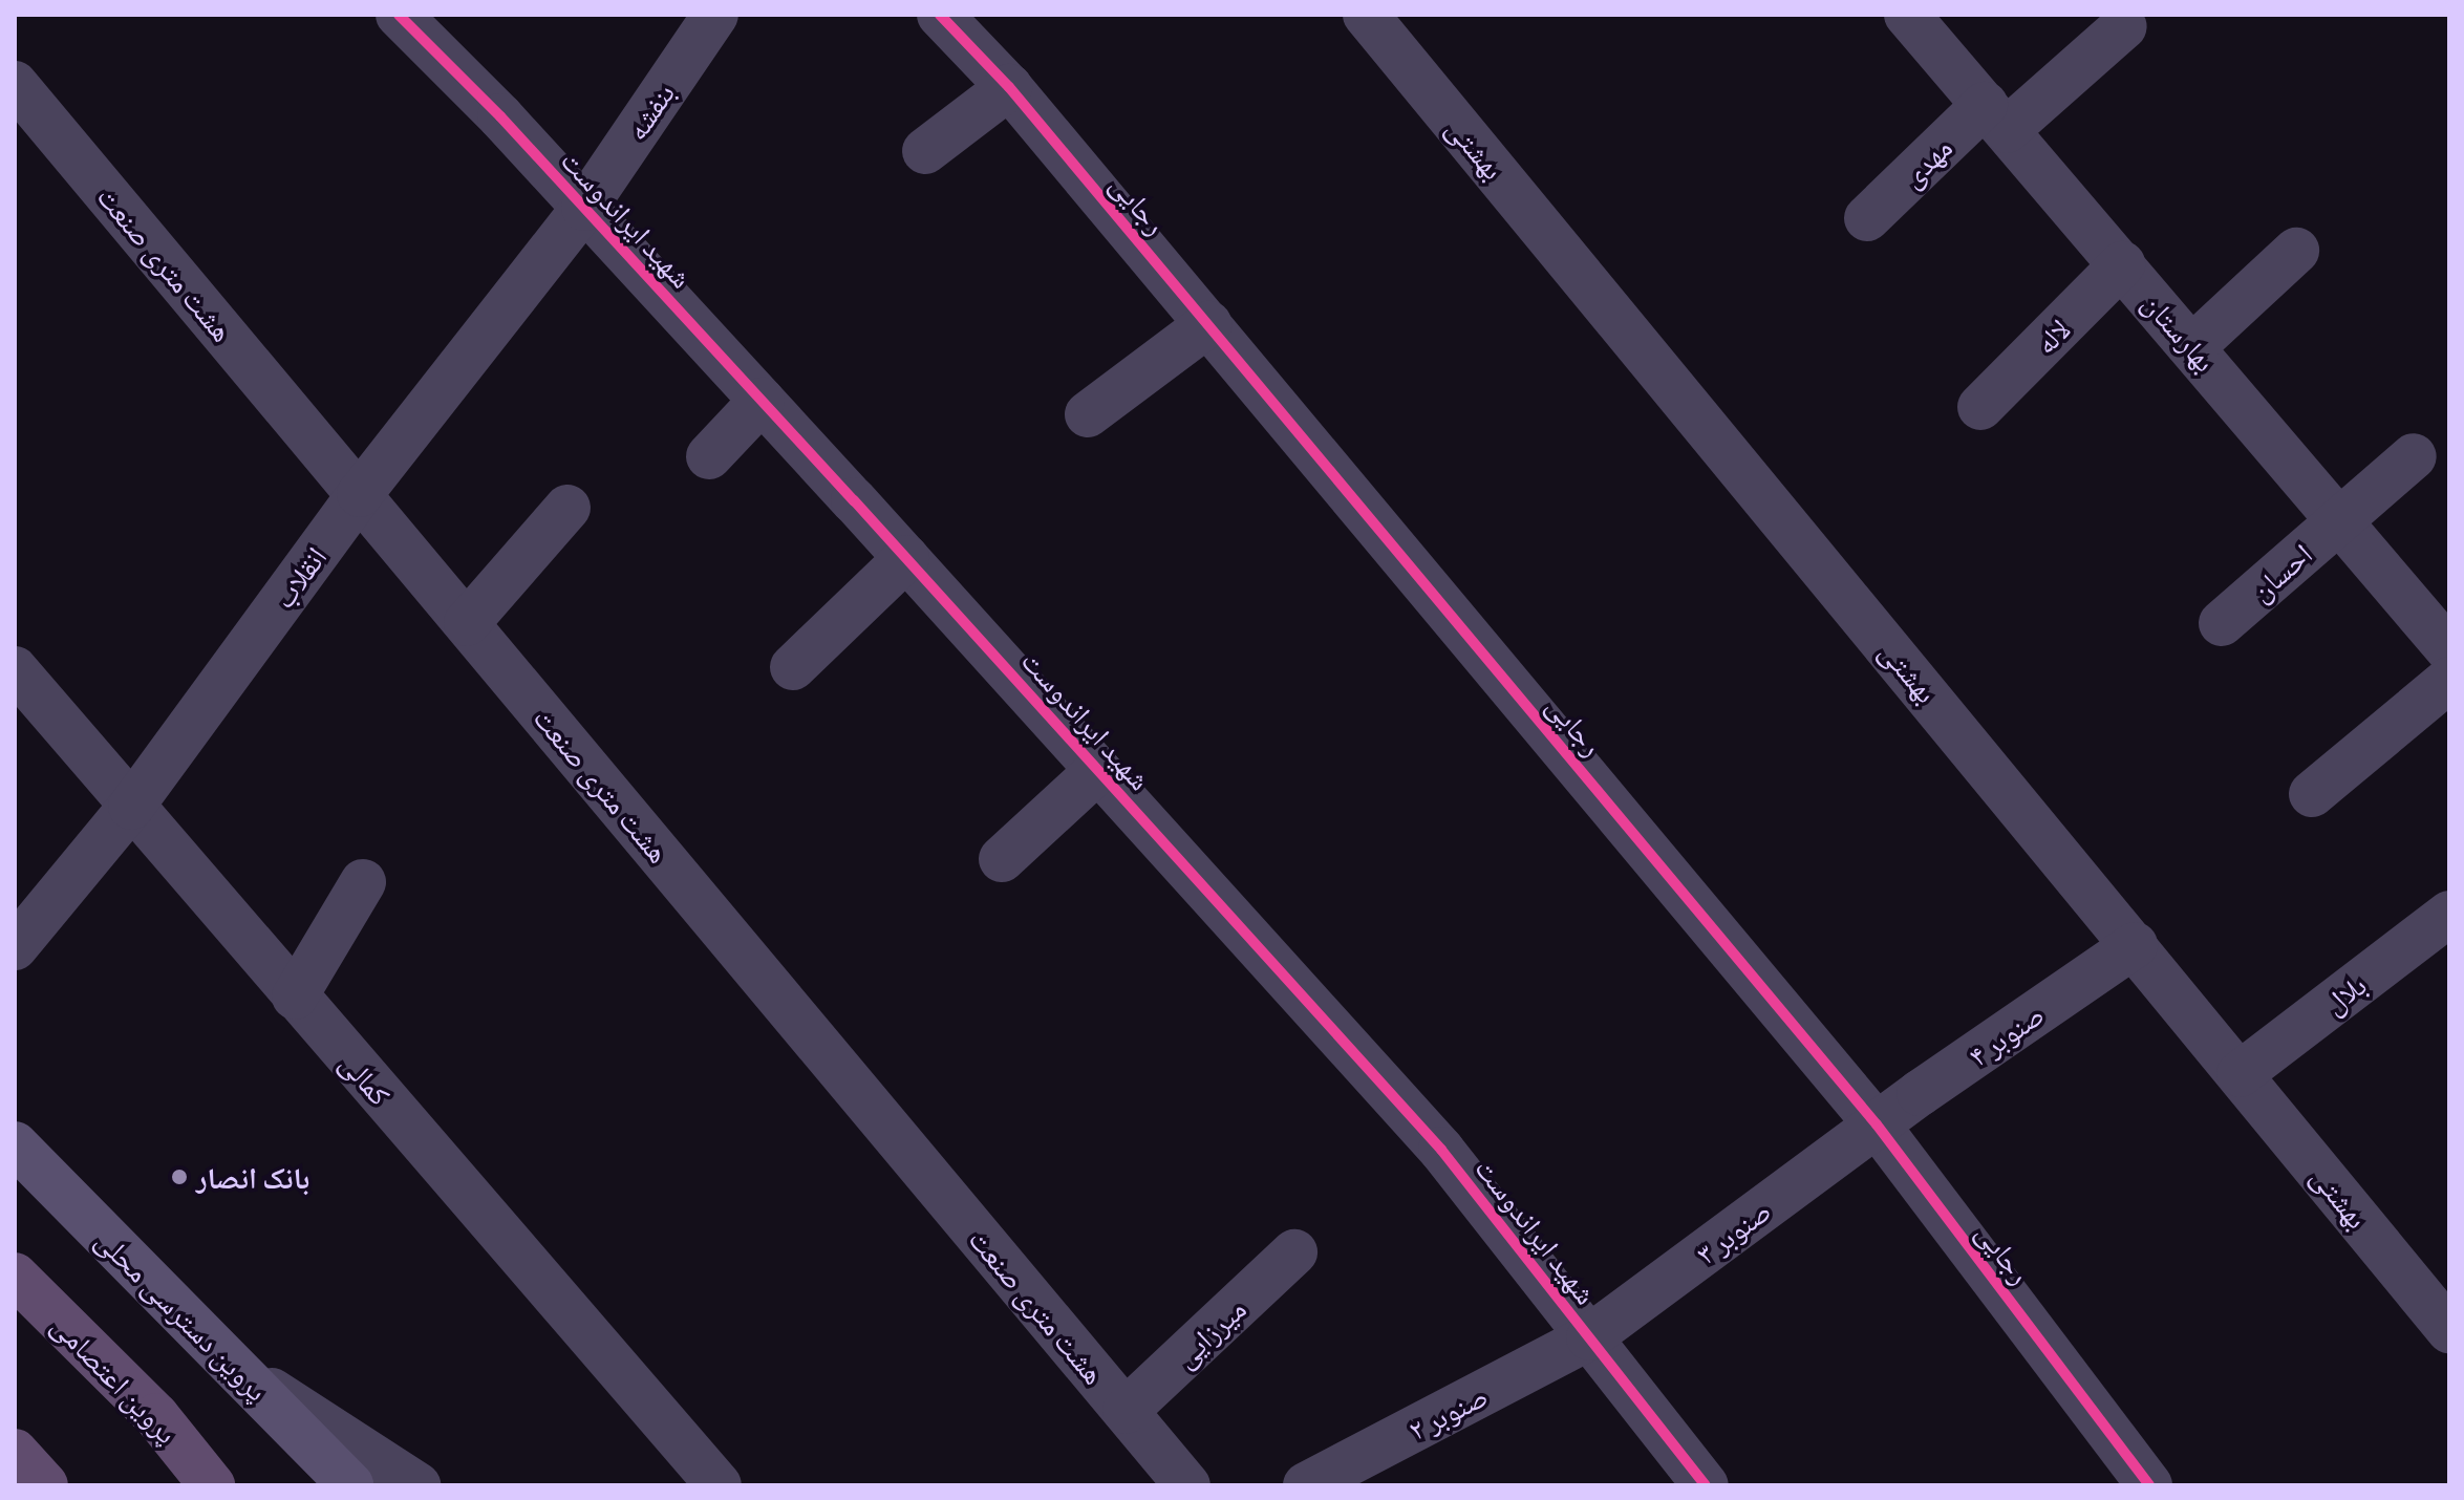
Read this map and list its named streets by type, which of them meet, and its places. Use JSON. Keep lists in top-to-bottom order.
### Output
{
  "streets": {
    "main road": ["پروین دسترسی محلی", "پروین اعتصامی"],
    "street": [
      "بنفشه",
      "بهشتی",
      "مهدی",
      "رجایی",
      "شهید ایراندوست",
      "هشت متری صنعت",
      "بهارستان",
      "لاله",
      "احسان",
      "انقلاب",
      "بلال",
      "صنوبر ۴",
      "کمالی",
      "صنوبر ۳",
      "میرزایی",
      "صنوبر ۲"
    ]
  },
  "crossings": [
    ["بنفشه", "شهید ایراندوست"],
    ["بنفشه", "انقلاب"],
    ["بهشتی", "بلال"],
    ["بهشتی", "صنوبر ۴"],
    ["مهدی", "بهارستان"],
    ["رجایی", "صنوبر ۴"],
    ["رجایی", "صنوبر ۳"],
    ["شهید ایراندوست", "انقلاب"],
    ["شهید ایراندوست", "صنوبر ۳"],
    ["شهید ایراندوست", "صنوبر ۲"],
    ["هشت متری صنعت", "انقلاب"],
    ["هشت متری صنعت", "میرزایی"],
    ["بهارستان", "لاله"],
    ["بهارستان", "احسان"],
    ["انقلاب", "کمالی"],
    ["صنوبر ۴", "صنوبر ۳"],
    ["صنوبر ۳", "صنوبر ۲"]
  ],
  "places": ["بانک انصار"]
}
